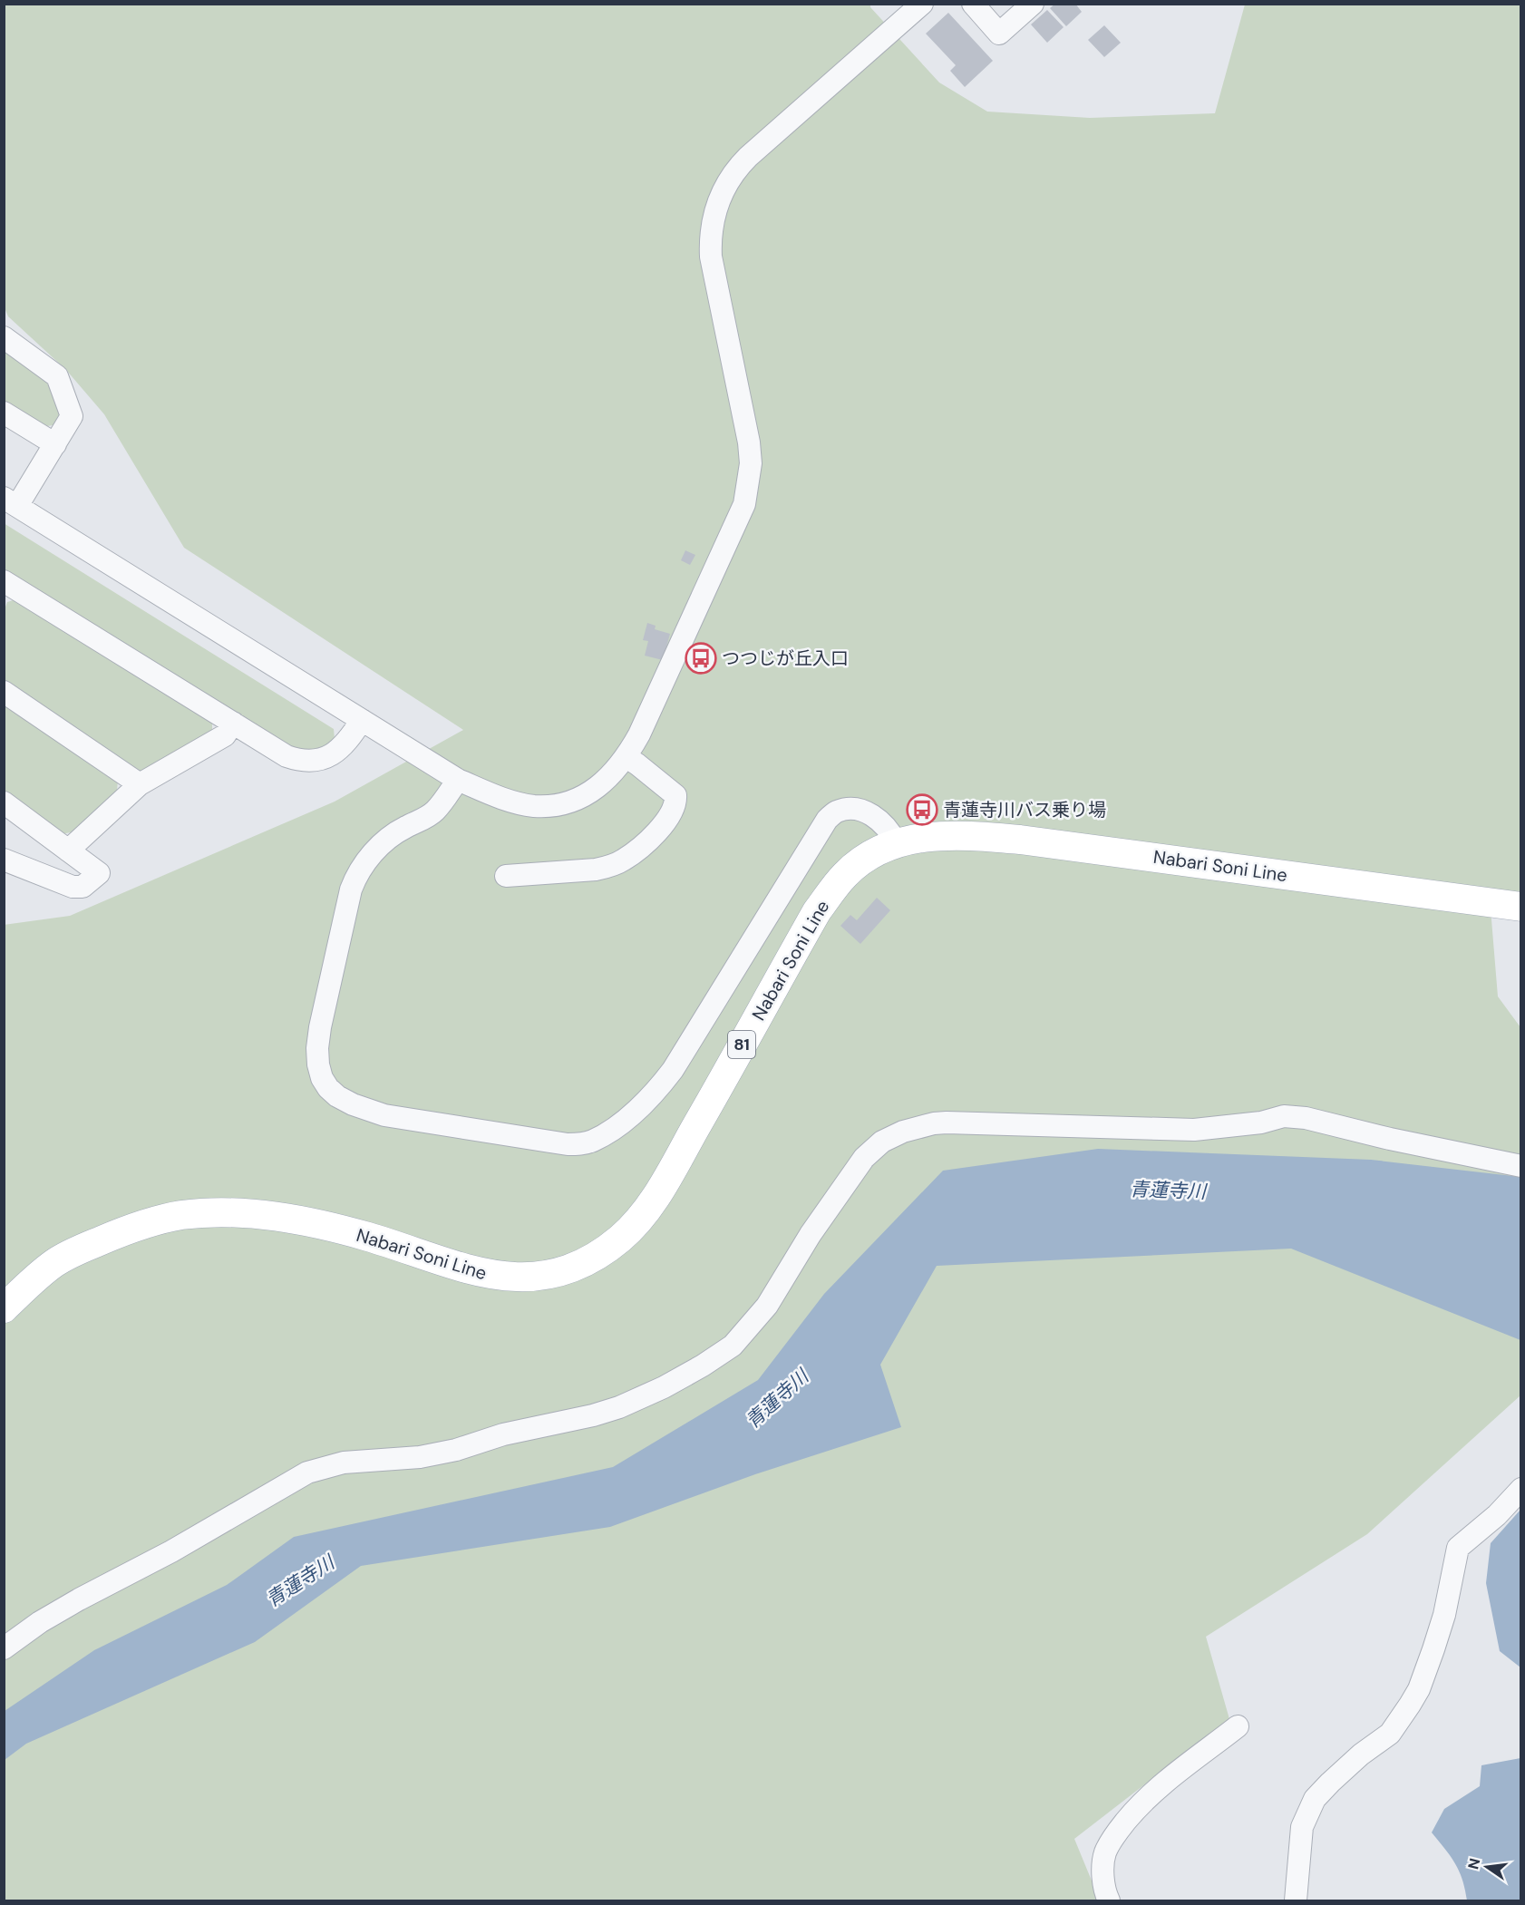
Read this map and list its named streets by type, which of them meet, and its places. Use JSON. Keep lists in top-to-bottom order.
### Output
{
  "streets": {
    "main road": ["Nabari Soni Line", "81"]
  },
  "water": ["青蓮寺川"],
  "places": {
    "bus stop": ["つつじが丘入口", "青蓮寺川バス乗り場"]
  },
  "north": "left"
}
